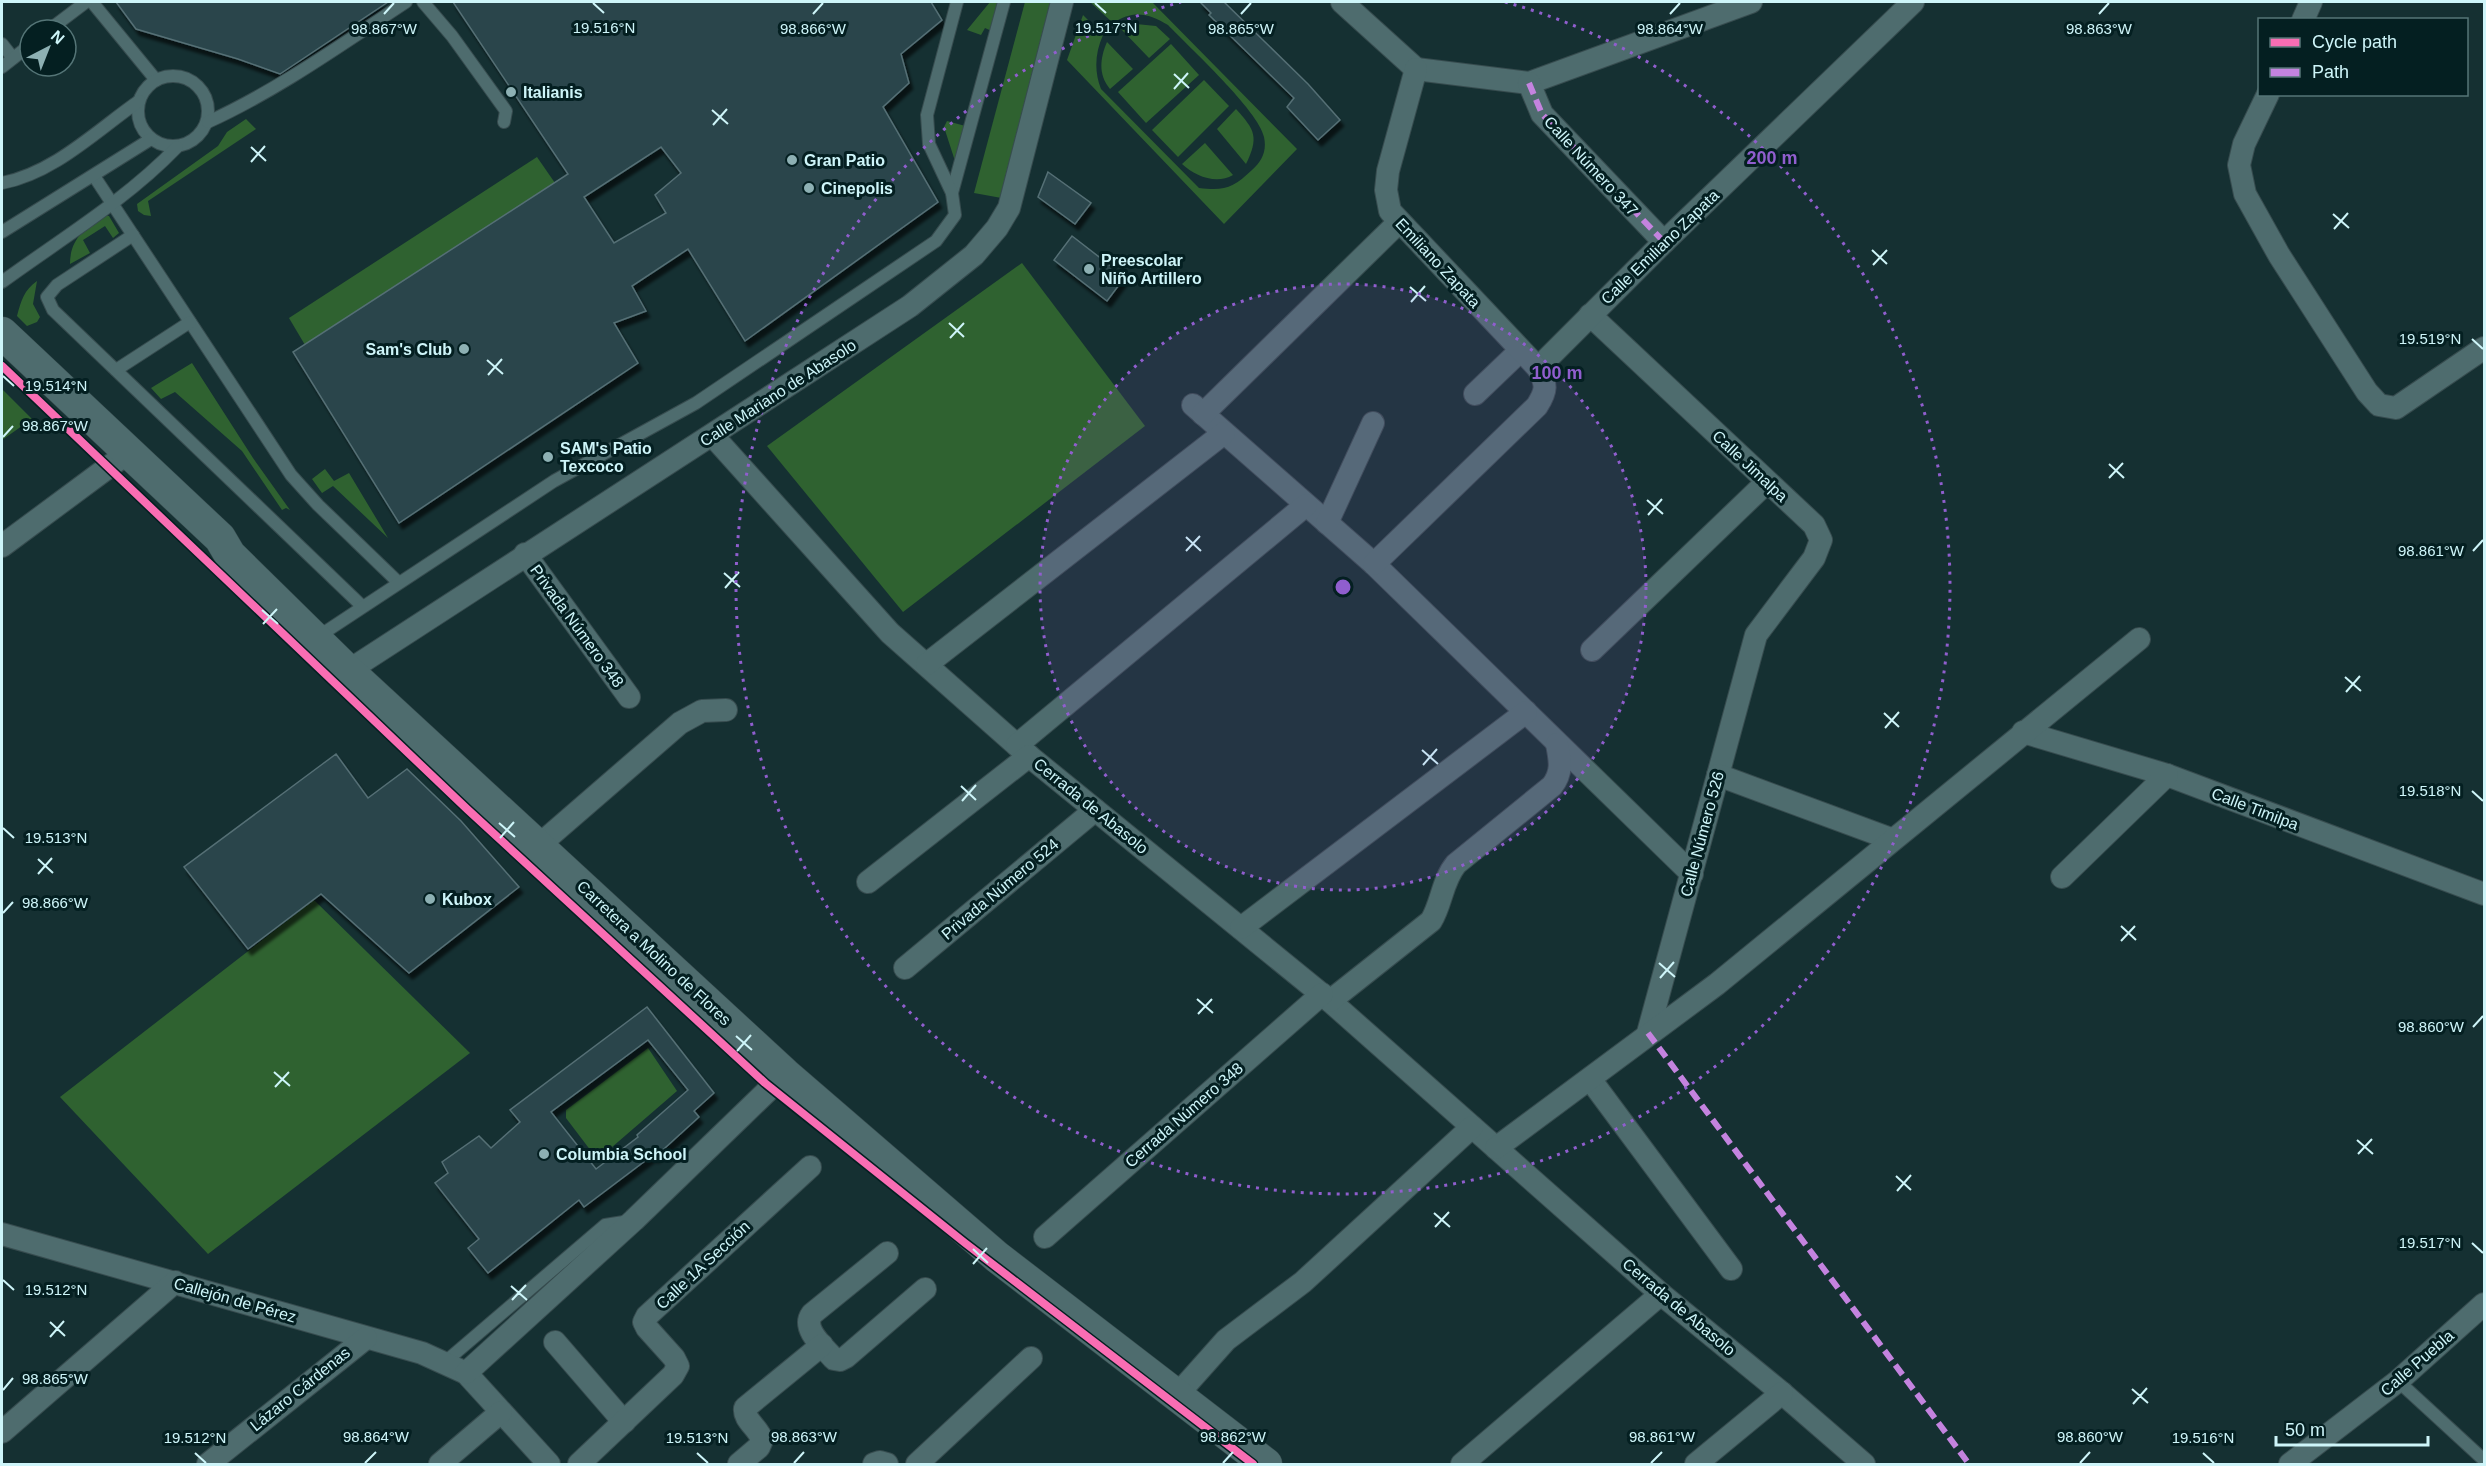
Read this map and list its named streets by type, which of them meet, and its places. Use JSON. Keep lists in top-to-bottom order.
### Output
{
  "streets": {
    "main road": ["Carretera a Molino de Flores"],
    "street": [
      "Calle Número 347",
      "Calle Emiliano Zapata",
      "Emiliano Zapata",
      "Calle Mariano de Abasolo",
      "Calle Jimalpa",
      "Privada Número 348",
      "Cerrada de Abasolo",
      "Calle Timilpa",
      "Calle Número 526",
      "Privada Número 524",
      "Cerrada Número 348",
      "Calle 1A Sección",
      "Callejón de Pérez",
      "Calle Puebla",
      "Lázaro Cárdenas"
    ]
  },
  "crossings": [
    ["Calle Número 347", "Calle Emiliano Zapata"],
    ["Calle Emiliano Zapata", "Emiliano Zapata"],
    ["Calle Emiliano Zapata", "Calle Jimalpa"],
    ["Calle Mariano de Abasolo", "Privada Número 348"],
    ["Calle Mariano de Abasolo", "Cerrada de Abasolo"],
    ["Calle Mariano de Abasolo", "Carretera a Molino de Flores"],
    ["Calle Jimalpa", "Calle Número 526"],
    ["Cerrada de Abasolo", "Privada Número 524"],
    ["Cerrada de Abasolo", "Cerrada Número 348"],
    ["Callejón de Pérez", "Lázaro Cárdenas"]
  ],
  "places": [
    "Italianis",
    "Gran Patio",
    "Cinepolis",
    "Preescolar Niño Artillero",
    "Sam's Club",
    "SAM's Patio Texcoco",
    "Kubox",
    "Columbia School"
  ],
  "legend": ["Cycle path", "Path"],
  "scale_bar": "50 m",
  "north": "top right",
  "coordinates": [
    "19.516°N",
    "19.517°N",
    "98.867°W",
    "98.866°W",
    "98.865°W",
    "98.864°W",
    "98.863°W",
    "19.519°N",
    "19.514°N",
    "98.861°W",
    "19.518°N",
    "19.513°N",
    "98.860°W",
    "19.512°N",
    "98.862°W"
  ],
  "rings": ["200 m", "100 m"]
}
